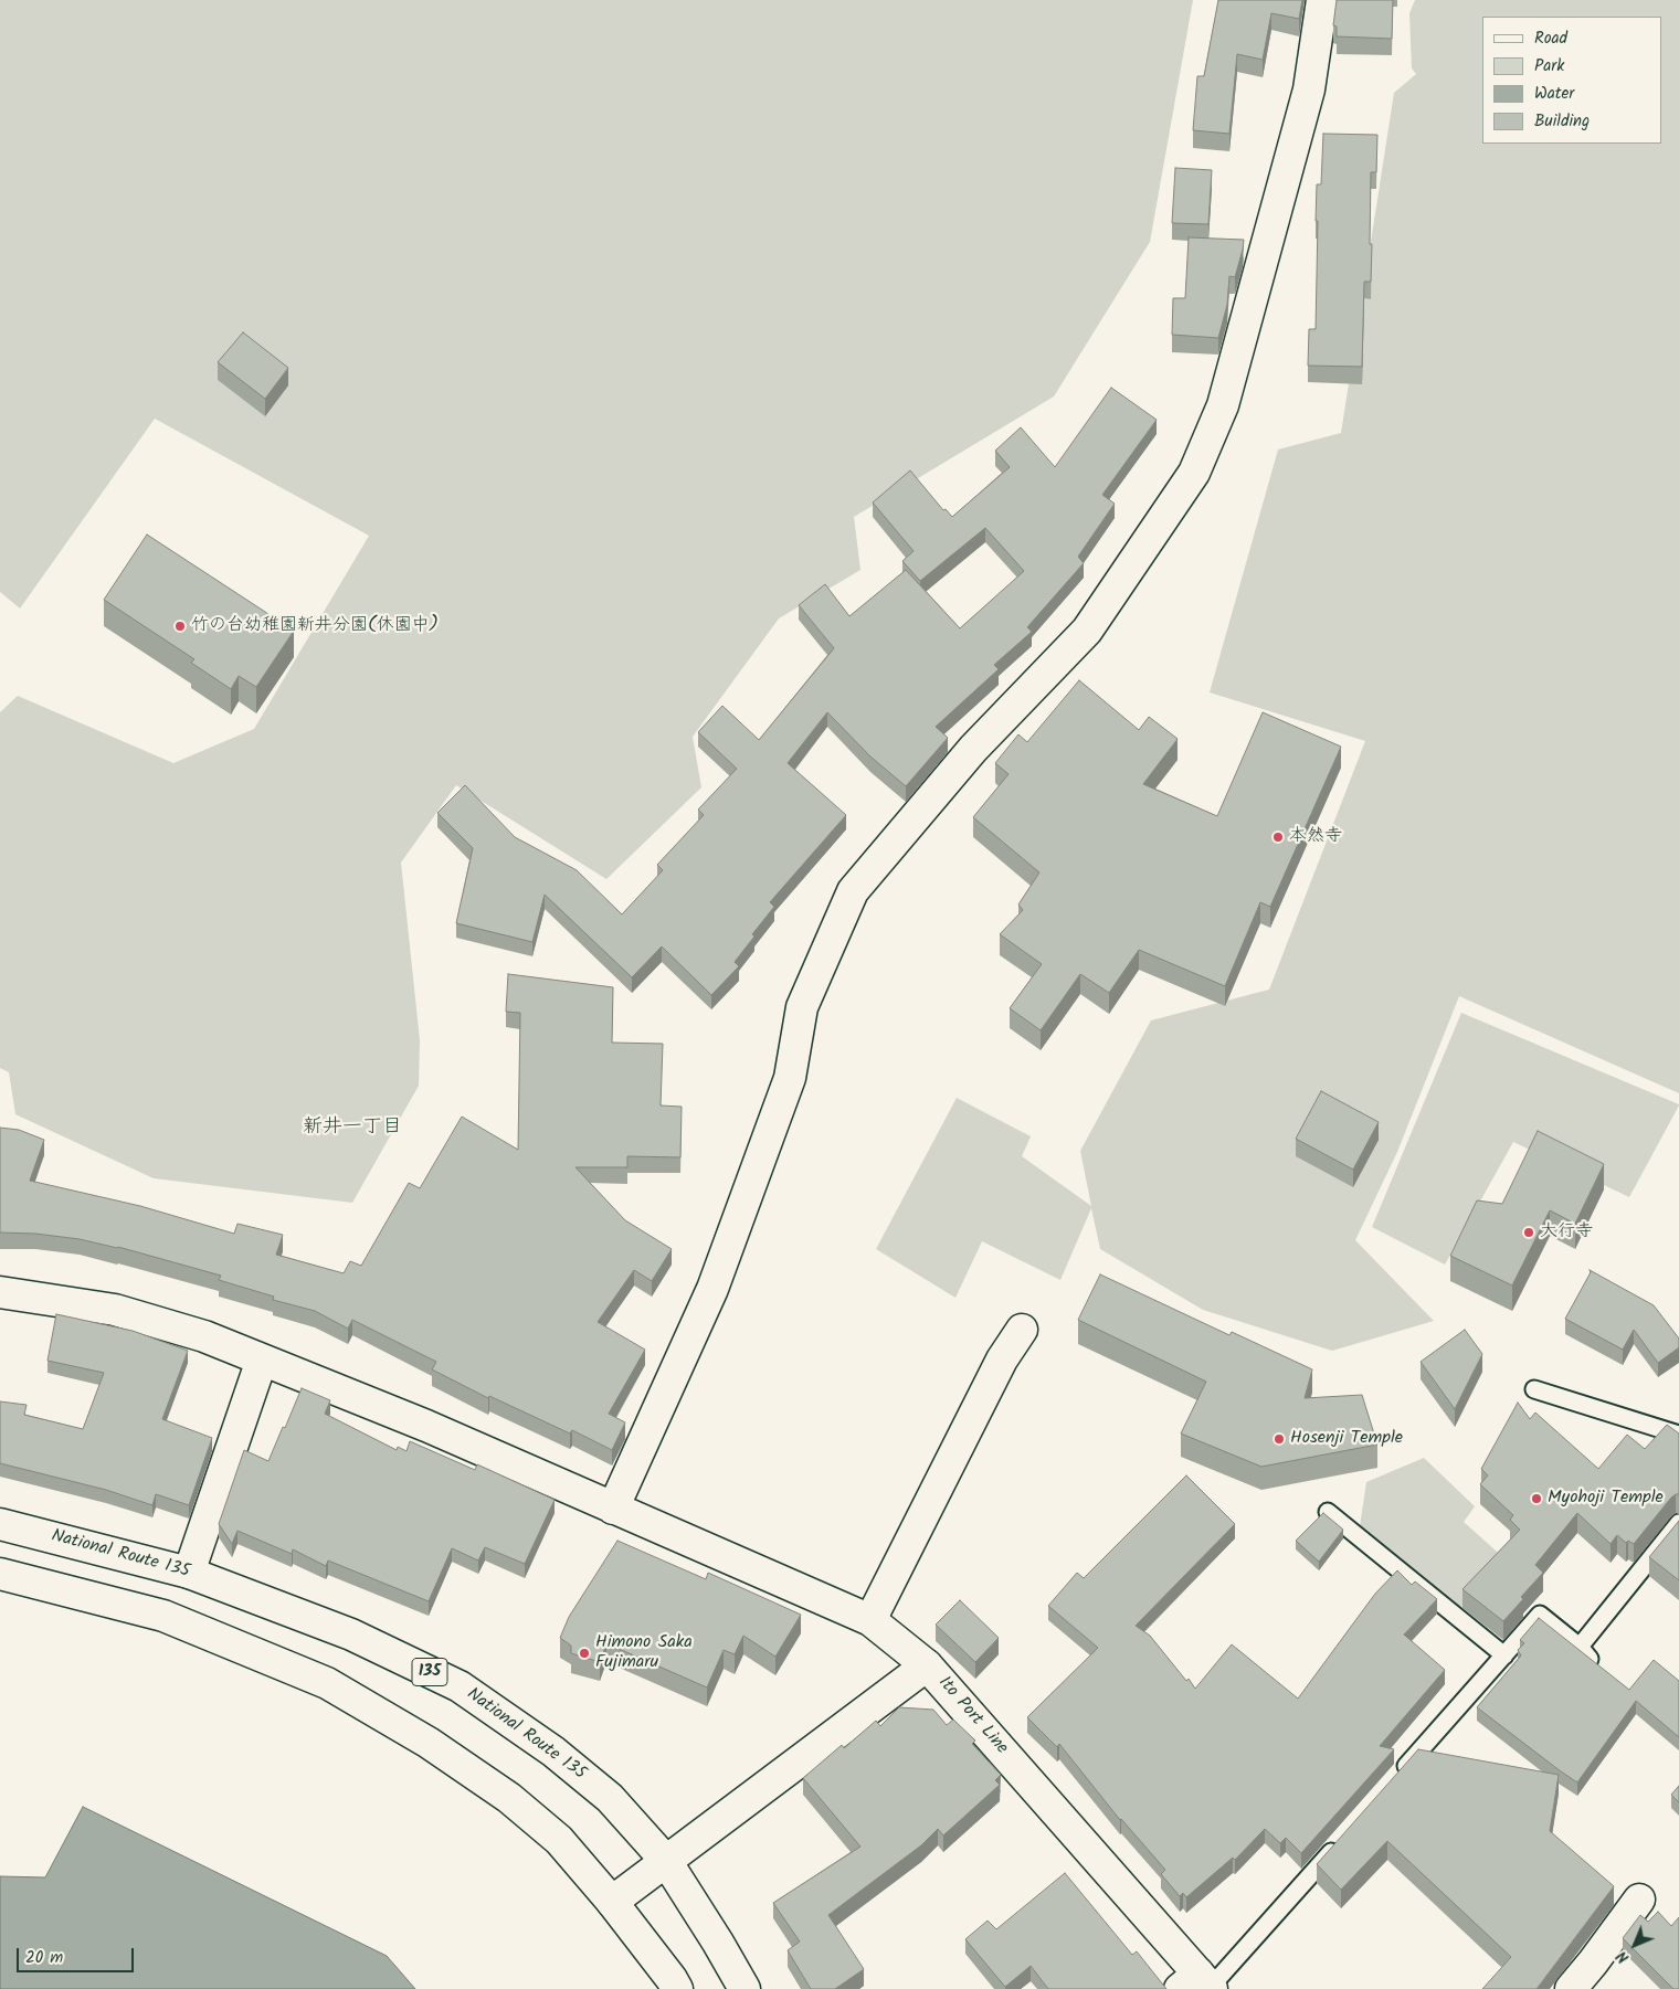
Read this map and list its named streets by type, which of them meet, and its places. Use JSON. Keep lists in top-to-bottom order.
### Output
{
  "streets": {
    "main road": ["National Route 135", "135", "Ito Port Line"]
  },
  "crossings": [
    ["National Route 135", "Ito Port Line"]
  ],
  "districts": ["新井一丁目"],
  "places": [
    "竹の台幼稚園新井分園(休園中)",
    "本然寺",
    "大行寺",
    "Hosenji Temple",
    "Myohoji Temple",
    "Himono Saka Fujimaru"
  ],
  "legend": [
    "Road",
    "Park",
    "Water",
    "Building"
  ],
  "scale_bar": "20 m",
  "north": "bottom left"
}
